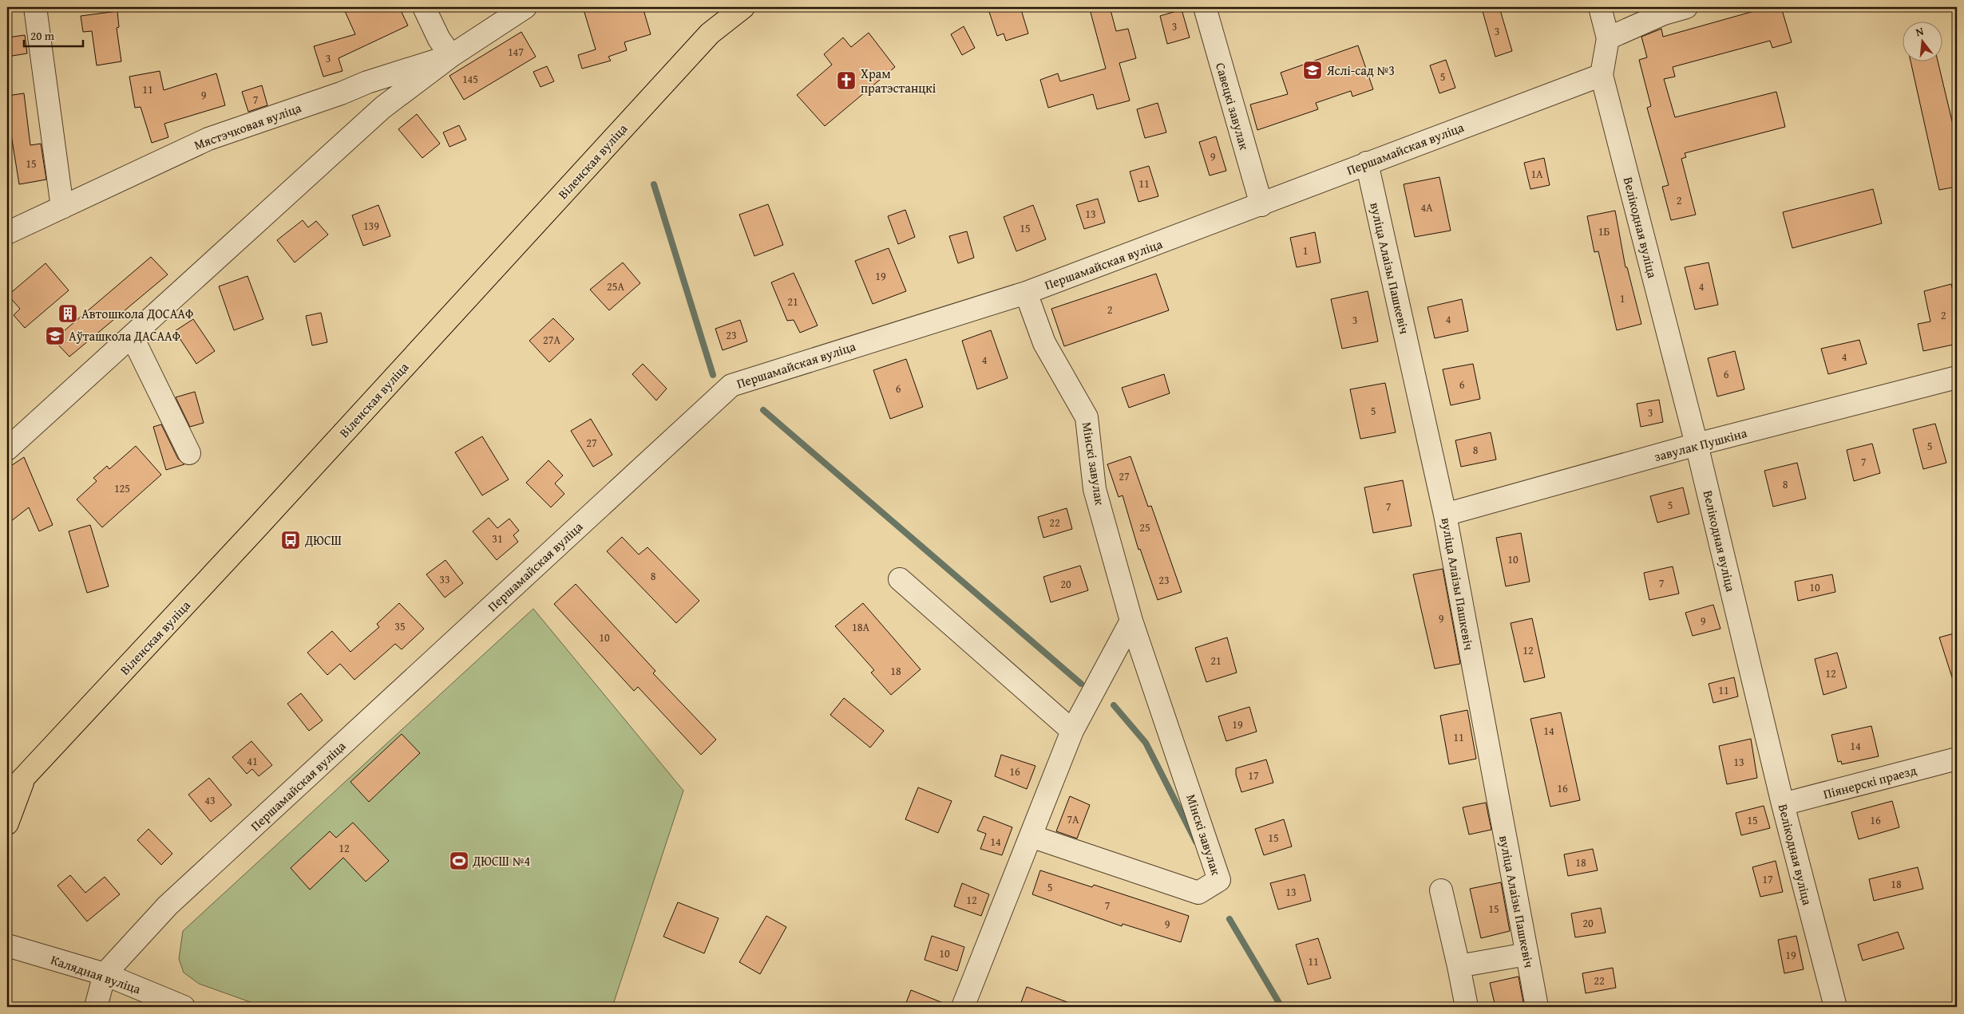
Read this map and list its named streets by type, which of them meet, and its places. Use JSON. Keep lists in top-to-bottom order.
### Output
{
  "streets": {
    "main road": ["Віленская вуліца"],
    "street": [
      "Савецкі завулак",
      "Мястэчковая вуліца",
      "Першамайская вуліца",
      "Велікодная вуліца",
      "вуліца Алаізы Пашкевіч",
      "завулак Пушкіна",
      "Мінскі завулак",
      "Піянерскі праезд",
      "Калядная вуліца"
    ]
  },
  "crossings": [
    ["Савецкі завулак", "Першамайская вуліца"],
    ["Першамайская вуліца", "Велікодная вуліца"],
    ["Першамайская вуліца", "вуліца Алаізы Пашкевіч"],
    ["Першамайская вуліца", "Мінскі завулак"],
    ["Першамайская вуліца", "Калядная вуліца"],
    ["Велікодная вуліца", "завулак Пушкіна"],
    ["Велікодная вуліца", "Піянерскі праезд"],
    ["вуліца Алаізы Пашкевіч", "завулак Пушкіна"]
  ],
  "places": {
    "school or university": ["Яслі-сад №3", "Аўташкола ДАСААФ"],
    "church": ["Храм пратэстанцкі"],
    "building": ["Автошкола ДОСААФ"],
    "bus stop": ["ДЮСШ"],
    "sports": ["ДЮСШ №4"]
  },
  "house_numbers": [
    "3",
    "3",
    "147",
    "3",
    "5",
    "145",
    "11",
    "9",
    "7",
    "9",
    "15",
    "1А",
    "11",
    "2",
    "4А",
    "13",
    "139",
    "15",
    "1Б",
    "1",
    "19",
    "25А",
    "4",
    "1",
    "21",
    "2",
    "2",
    "4",
    "3",
    "23",
    "27А",
    "4",
    "4",
    "6",
    "6",
    "6",
    "5",
    "3",
    "27",
    "5",
    "8",
    "7",
    "27",
    "8",
    "125",
    "5",
    "7",
    "22",
    "25",
    "31",
    "10",
    "8",
    "33",
    "23",
    "7",
    "20",
    "10",
    "9",
    "9",
    "35",
    "18А",
    "10",
    "12",
    "21",
    "18",
    "12",
    "11",
    "19",
    "14",
    "11",
    "14",
    "41",
    "13",
    "16",
    "17",
    "16",
    "43",
    "7А",
    "15",
    "16",
    "15",
    "14",
    "12",
    "18",
    "17",
    "18",
    "5",
    "13",
    "12",
    "7",
    "15",
    "20",
    "9",
    "10",
    "19",
    "11",
    "22"
  ],
  "scale_bar": "20 m",
  "north": "top"
}
